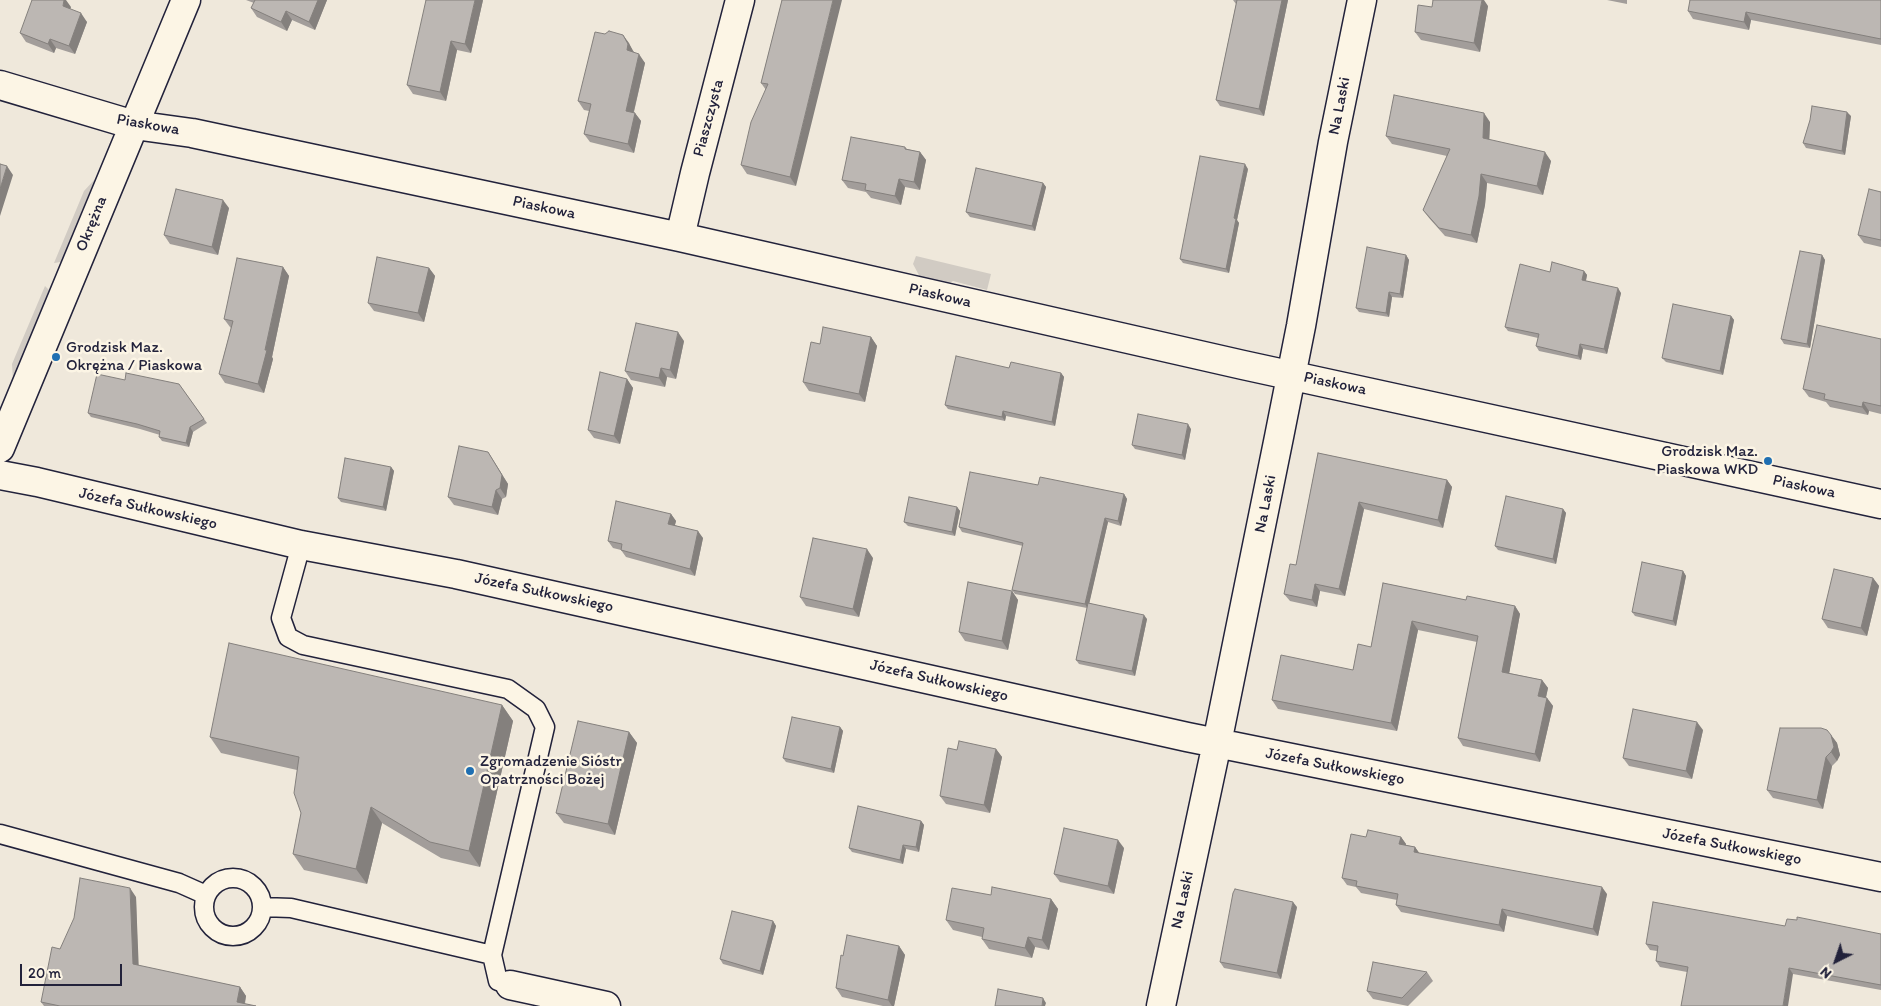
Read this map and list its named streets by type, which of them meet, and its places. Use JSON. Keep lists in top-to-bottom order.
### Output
{
  "streets": {
    "street": [
      "Na Laski",
      "Piaszczysta",
      "Piaskowa",
      "Okrężna",
      "Józefa Sułkowskiego"
    ]
  },
  "crossings": [
    ["Na Laski", "Piaskowa"],
    ["Na Laski", "Józefa Sułkowskiego"],
    ["Piaszczysta", "Piaskowa"],
    ["Piaskowa", "Okrężna"]
  ],
  "places": ["Grodzisk Maz. Okrężna / Piaskowa", "Grodzisk Maz. Piaskowa WKD", "Zgromadzenie Sióstr Opatrzności Bożej"],
  "scale_bar": "20 m",
  "north": "bottom left"
}
